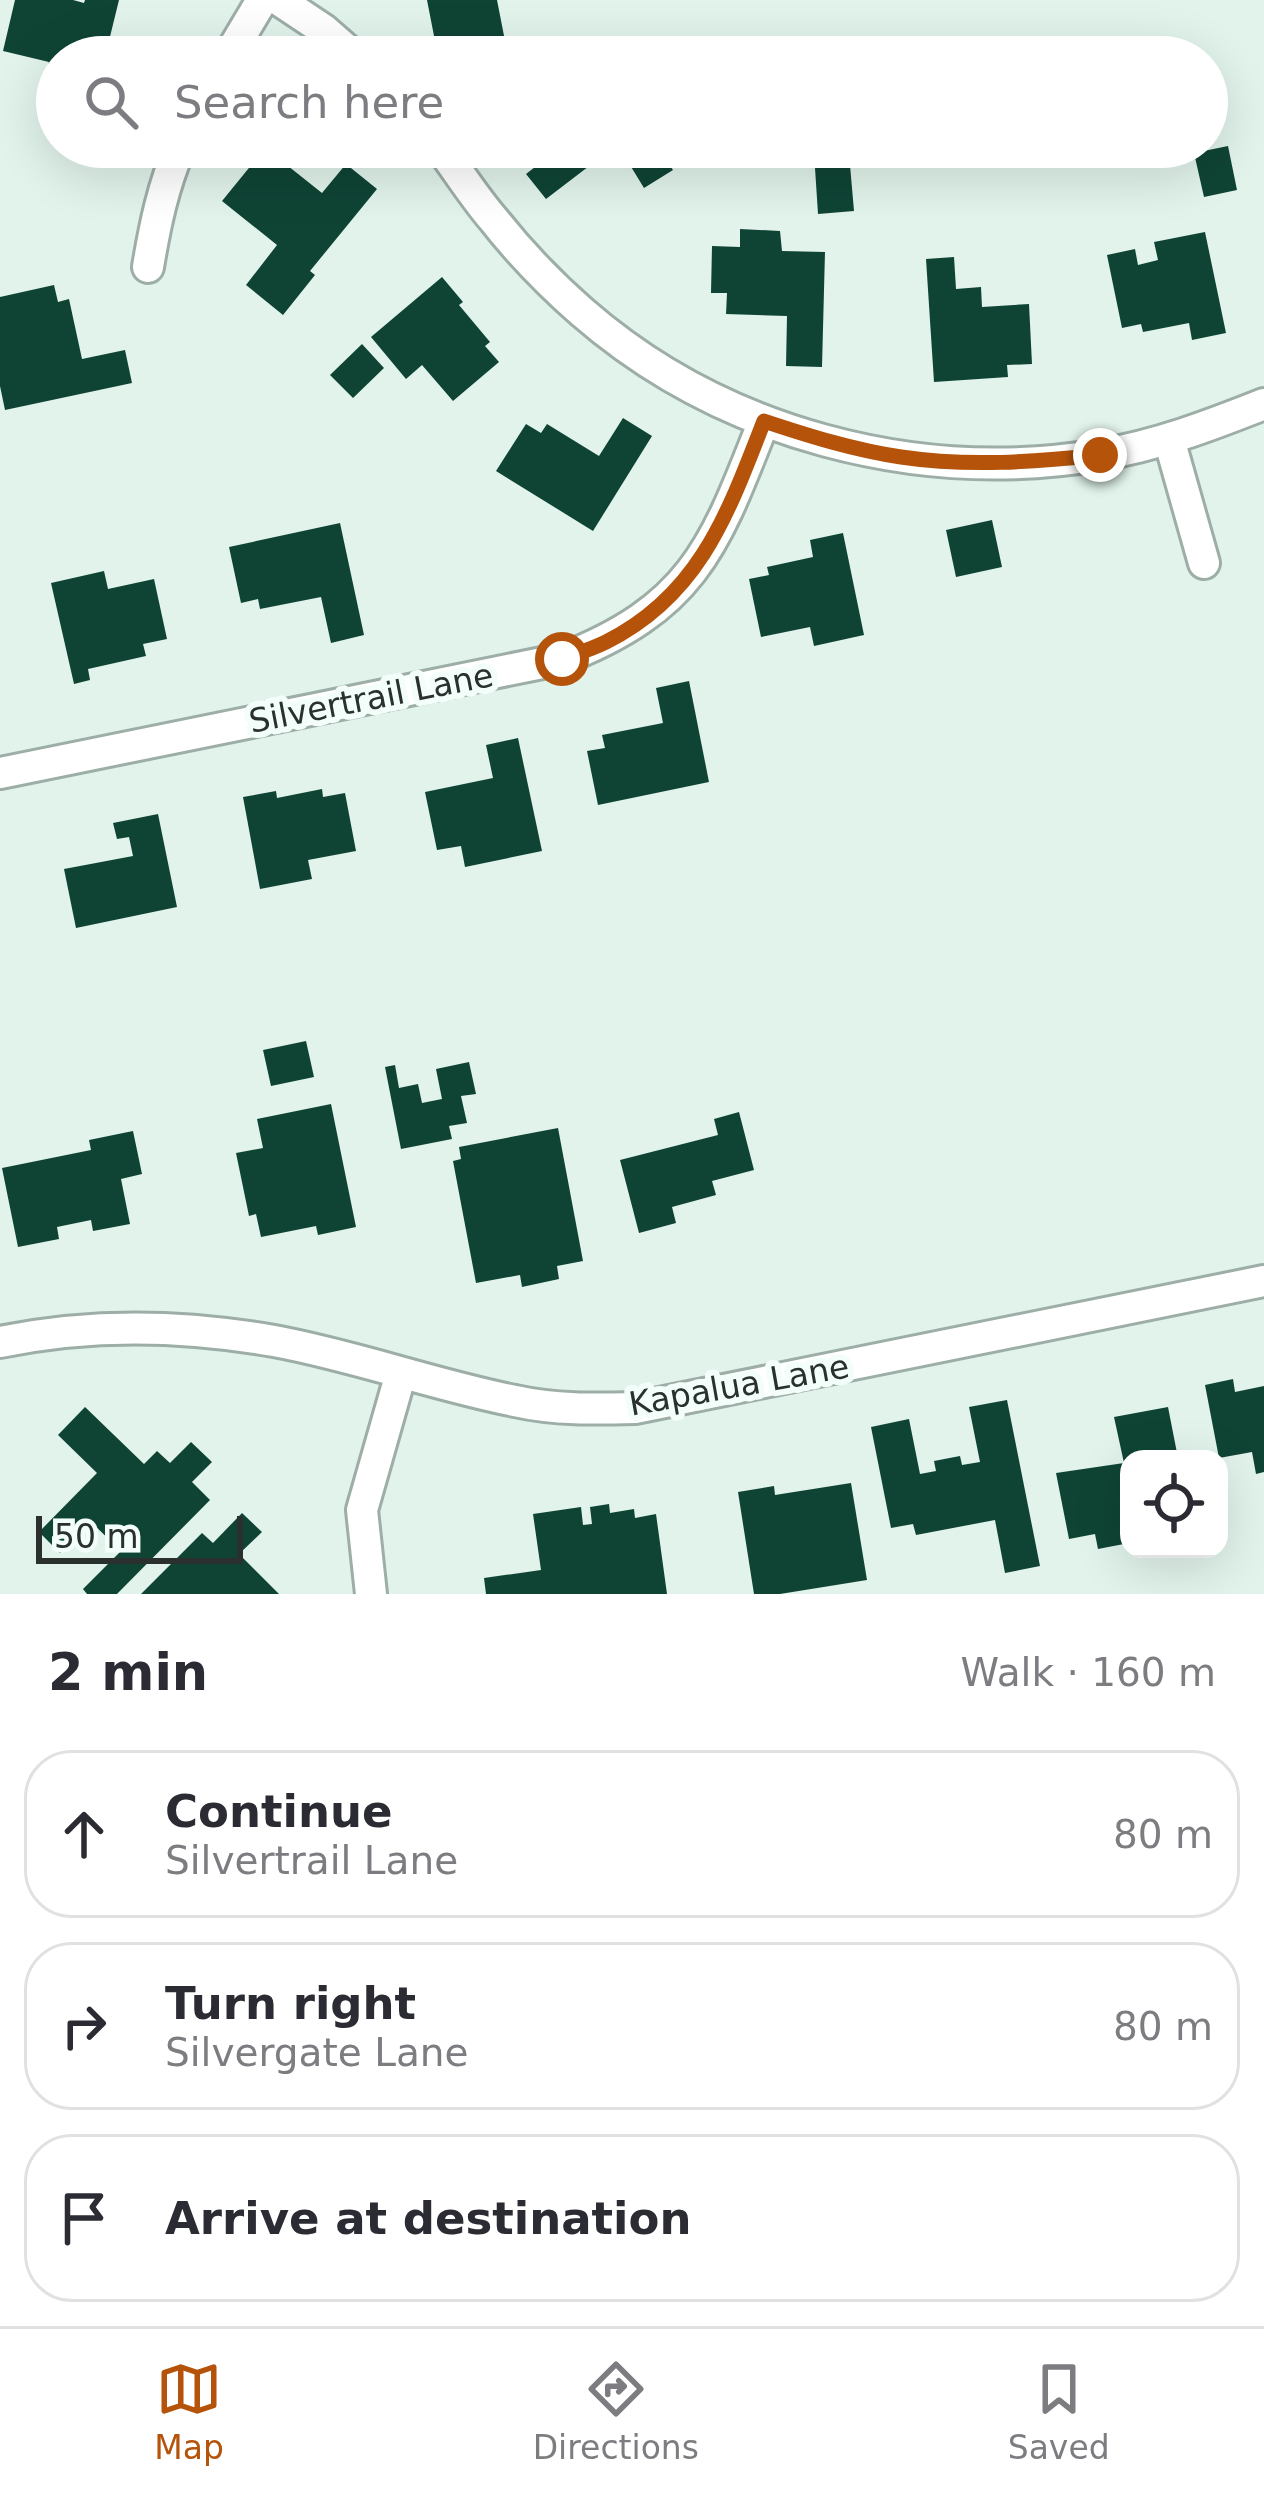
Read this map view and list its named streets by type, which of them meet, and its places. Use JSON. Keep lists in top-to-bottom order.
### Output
{
  "streets": {
    "street": ["Silvertrail Lane", "Kapalua Lane"]
  },
  "scale_bar": "50 m",
  "page": {
    "search": "Search here",
    "scale": "50 m",
    "heading": ["2 min", "Walk · 160 m"],
    "list": [
      ["Continue", "Silvertrail Lane", "80 m"],
      ["Turn right", "Silvergate Lane", "80 m"],
      "Arrive at destination"
    ],
    "nav": ["Map", "Directions", "Saved"]
  }
}
